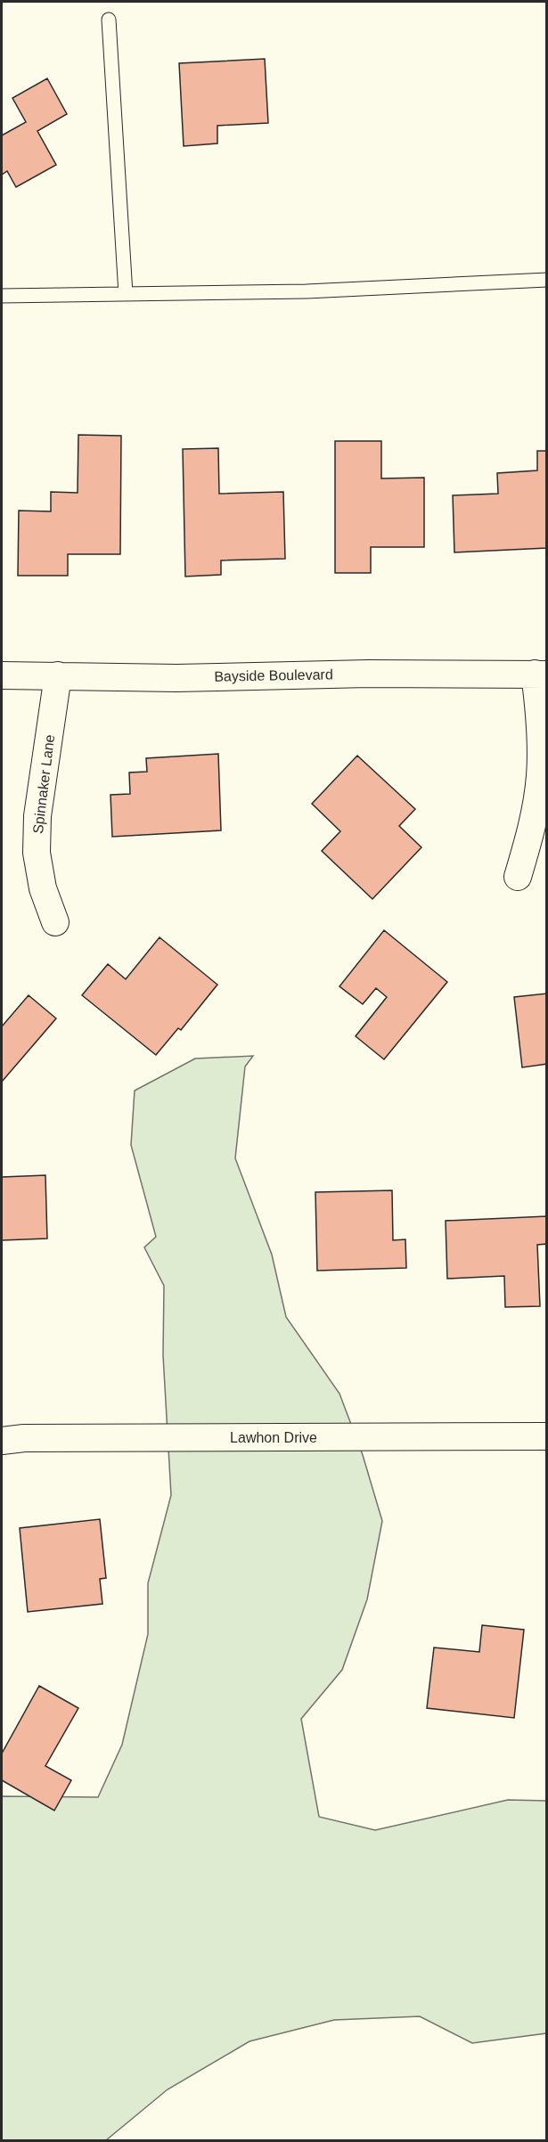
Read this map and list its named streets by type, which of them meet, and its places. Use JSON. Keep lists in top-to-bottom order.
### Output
{
  "streets": {
    "street": ["Bayside Boulevard", "Spinnaker Lane", "Lawhon Drive"]
  },
  "crossings": [
    ["Bayside Boulevard", "Spinnaker Lane"]
  ]
}
